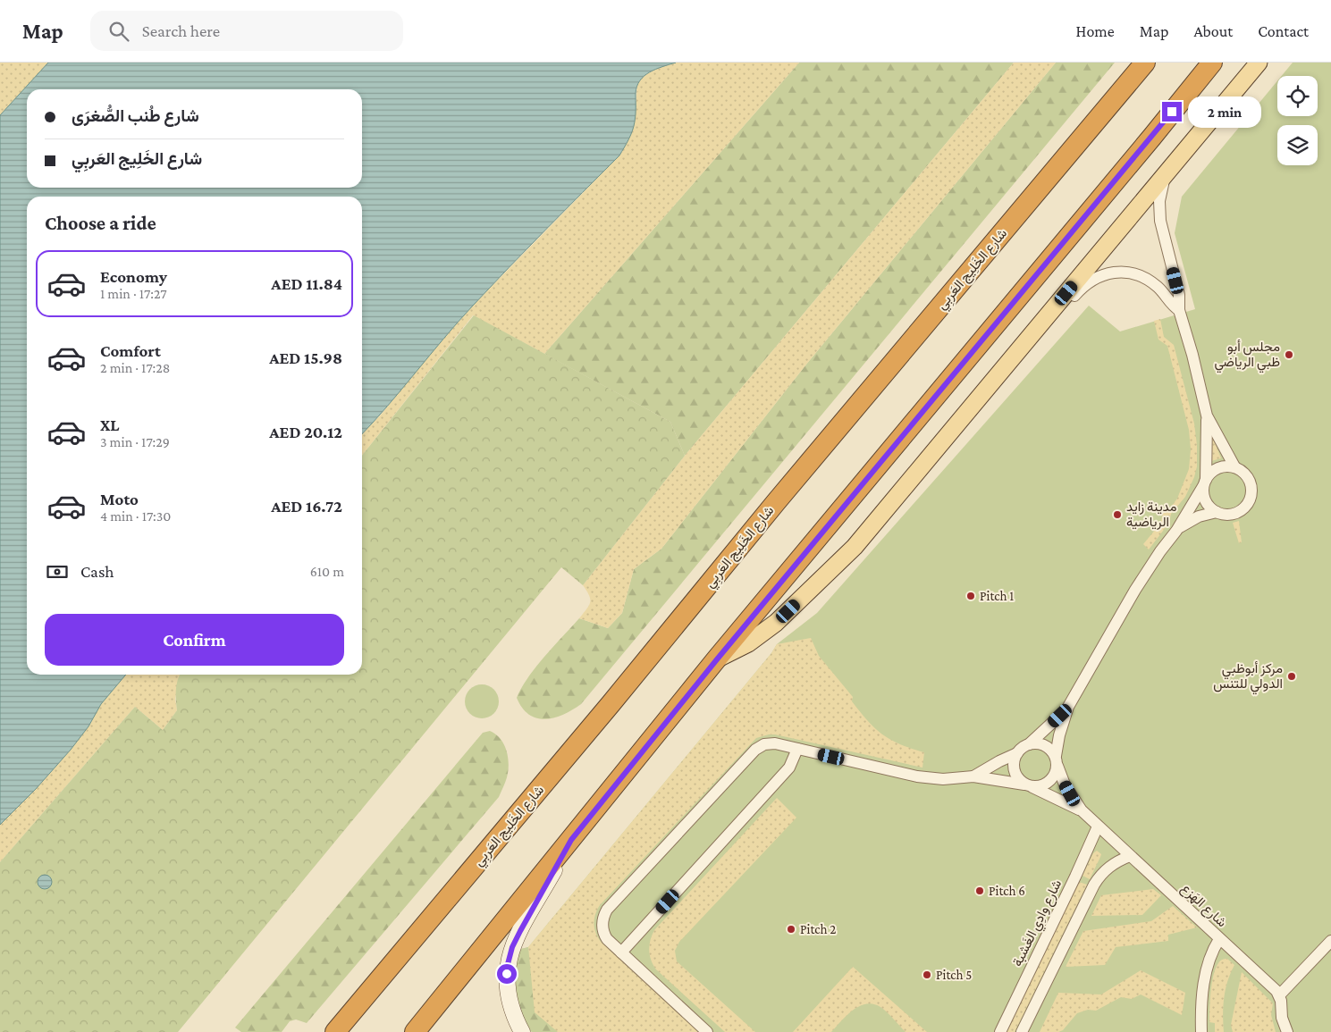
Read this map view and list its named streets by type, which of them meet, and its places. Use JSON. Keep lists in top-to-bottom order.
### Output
{
  "streets": {
    "highway": ["شارع الخَلِيج العَربِي"],
    "street": ["شارع الهَزع", "شارع وادِي الغَشبة"]
  },
  "crossings": [
    ["شارع الهَزع", "شارع وادِي الغَشبة"]
  ],
  "places": [
    "مجلس أبو ظبي الرياضي",
    "مدينة زايد الرياضية",
    "Pitch 1",
    "مركز أبوظبي الدولي للتنس",
    "Pitch 6",
    "Pitch 2",
    "Pitch 5"
  ],
  "page": {
    "header": "Map",
    "search": "Search here",
    "nav": [
      "Home",
      "Map",
      "About",
      "Contact"
    ],
    "banner": ["شارع طُنب الصُّغرَى", "شارع الخَلِيج العَربِي"],
    "bubble": "2 min",
    "heading": "Choose a ride",
    "list": [
      {
        "name": "Economy",
        "note": "1 min · 17:27",
        "value": "AED 11.84"
      },
      {
        "name": "Comfort",
        "note": "2 min · 17:28",
        "value": "AED 15.98"
      },
      {
        "name": "XL",
        "note": "3 min · 17:29",
        "value": "AED 20.12"
      },
      {
        "name": "Moto",
        "note": "4 min · 17:30",
        "value": "AED 16.72"
      }
    ],
    "pay": ["Cash", "610 m"],
    "buttons": "Confirm"
  }
}
